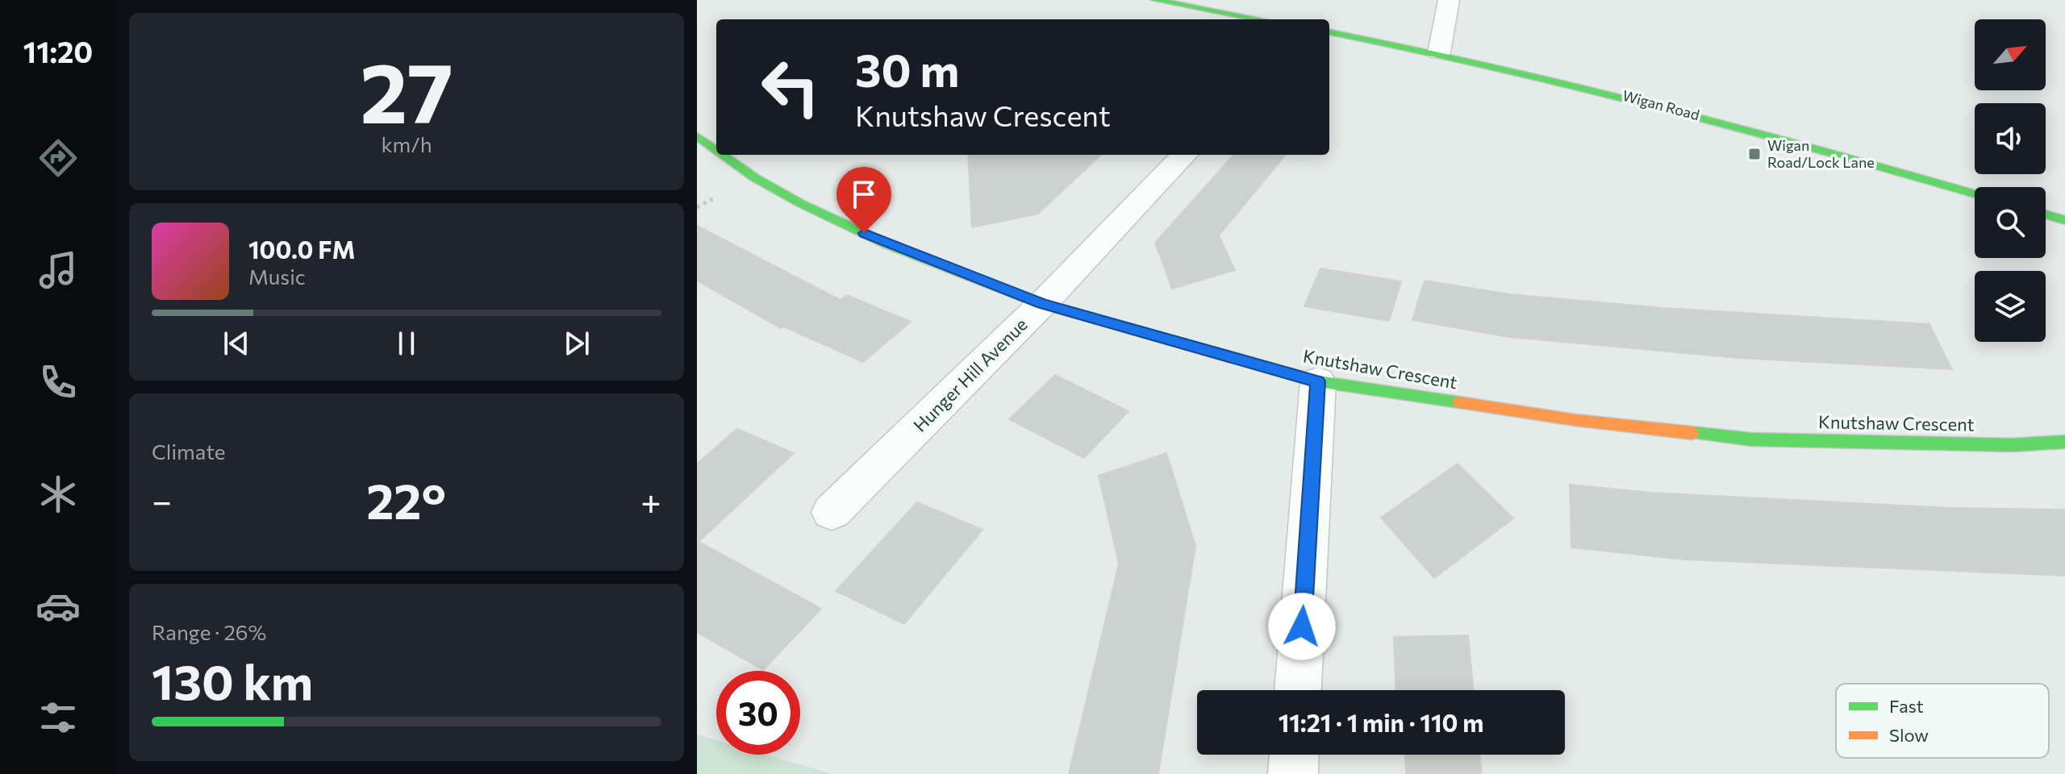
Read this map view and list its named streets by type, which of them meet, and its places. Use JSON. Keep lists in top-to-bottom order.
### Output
{
  "streets": {
    "main road": ["Wigan Road", "Knutshaw Crescent"],
    "street": ["Hunger Hill Avenue"]
  },
  "crossings": [
    ["Knutshaw Crescent", "Hunger Hill Avenue"]
  ],
  "places": {
    "transit": ["Wigan Road/Lock Lane"]
  },
  "legend": ["Fast", "Slow"],
  "north": "top right",
  "page": {
    "tabs": "11:20",
    "tile": [
      ["27", "km/h"],
      "Climate",
      ["Range · 26%", "130 km"]
    ],
    "turn": ["30 m", "Knutshaw Crescent"],
    "song": ["100.0 FM", "Music"],
    "heat": ["−", "22°", "+"],
    "limit": "30",
    "trip": "11:21 · 1 min · 110 m"
  }
}
